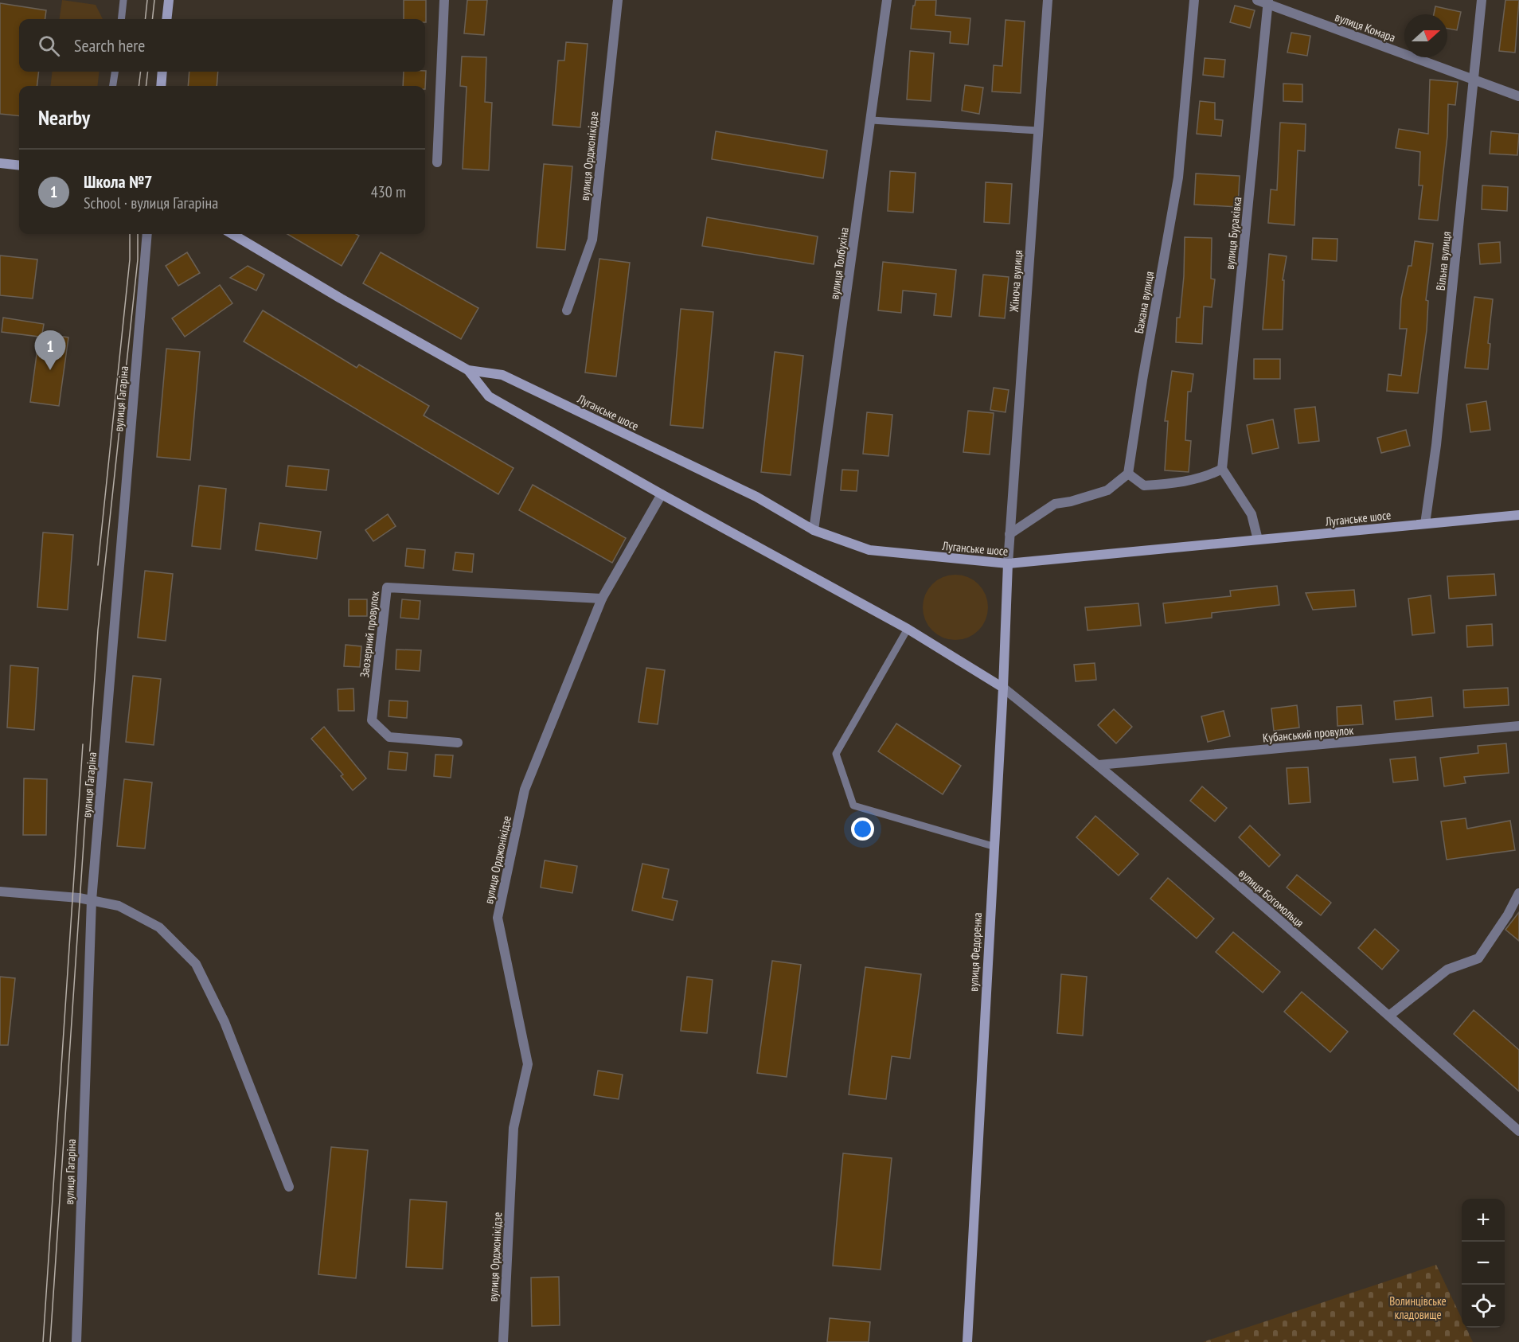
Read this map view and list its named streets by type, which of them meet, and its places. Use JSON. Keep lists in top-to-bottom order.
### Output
{
  "streets": {
    "main road": ["Луганське шосе", "вулиця Федоренка"],
    "street": [
      "вулиця Комара",
      "вулиця Орджонікідзе",
      "вулиця Бураківка",
      "Вільна вулиця",
      "вулиця Толбухіна",
      "Жіноча вулиця",
      "Бажана вулиця",
      "вулиця Гагаріна",
      "Заозерний провулок",
      "Кубанський провулок",
      "вулиця Богомольця"
    ]
  },
  "crossings": [
    ["вулиця Комара", "вулиця Бураківка"],
    ["вулиця Комара", "Вільна вулиця"],
    ["вулиця Орджонікідзе", "Луганське шосе"],
    ["вулиця Орджонікідзе", "Заозерний провулок"],
    ["Вільна вулиця", "Луганське шосе"],
    ["вулиця Толбухіна", "Луганське шосе"],
    ["Жіноча вулиця", "Луганське шосе"],
    ["Жіноча вулиця", "вулиця Федоренка"],
    ["Луганське шосе", "вулиця Богомольця"],
    ["Луганське шосе", "вулиця Федоренка"],
    ["Кубанський провулок", "вулиця Богомольця"],
    ["вулиця Богомольця", "вулиця Федоренка"]
  ],
  "parks": ["Волинцівське кладовище"],
  "north": "right",
  "page": {
    "search": "Search here",
    "heading": "Nearby",
    "list": [
      {
        "mark": "1",
        "name": "Школа №7",
        "note": "School · вулиця Гагаріна",
        "value": "430 m"
      }
    ],
    "pins": "1",
    "map_buttons": ["+", "−"]
  }
}
